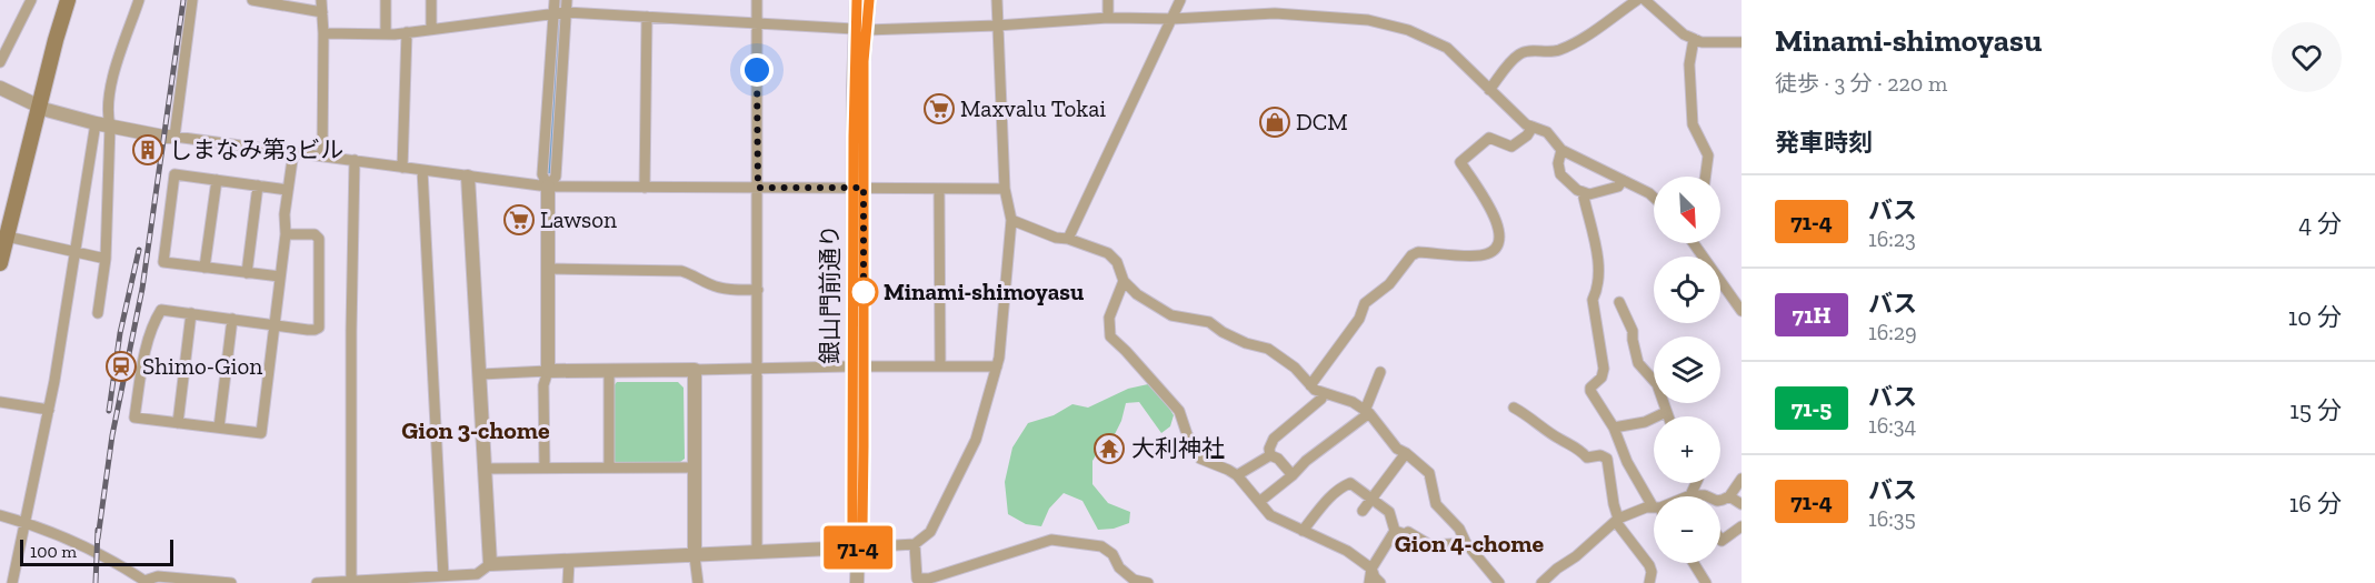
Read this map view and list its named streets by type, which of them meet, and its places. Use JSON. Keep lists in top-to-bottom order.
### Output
{
  "streets": {
    "street": ["銀山門前通り"]
  },
  "districts": ["Gion 3-chome", "Gion 4-chome"],
  "places": {
    "supermarket": ["Maxvalu Tokai", "Lawson"],
    "shop": ["DCM"],
    "building": ["しまなみ第3ビル"],
    "other": ["Minami-shimoyasu"],
    "station": ["Shimo-Gion"],
    "temple": ["大利神社"]
  },
  "lines": ["bus line 71-4"],
  "scale_bar": "100 m",
  "north": "bottom right",
  "page": {
    "on_map": "71-4",
    "heading": [
      ["Minami-shimoyasu", "徒歩 · 3 分 · 220 m"],
      "発車時刻"
    ],
    "list": [
      {
        "mark": "71-4",
        "name": "バス",
        "note": "16:23",
        "value": "4 分"
      },
      {
        "mark": "71H",
        "name": "バス",
        "note": "16:29",
        "value": "10 分"
      },
      {
        "mark": "71-5",
        "name": "バス",
        "note": "16:34",
        "value": "15 分"
      },
      {
        "mark": "71-4",
        "name": "バス",
        "note": "16:35",
        "value": "16 分"
      }
    ],
    "map_buttons": ["+", "−"],
    "scale": "100 m"
  }
}
